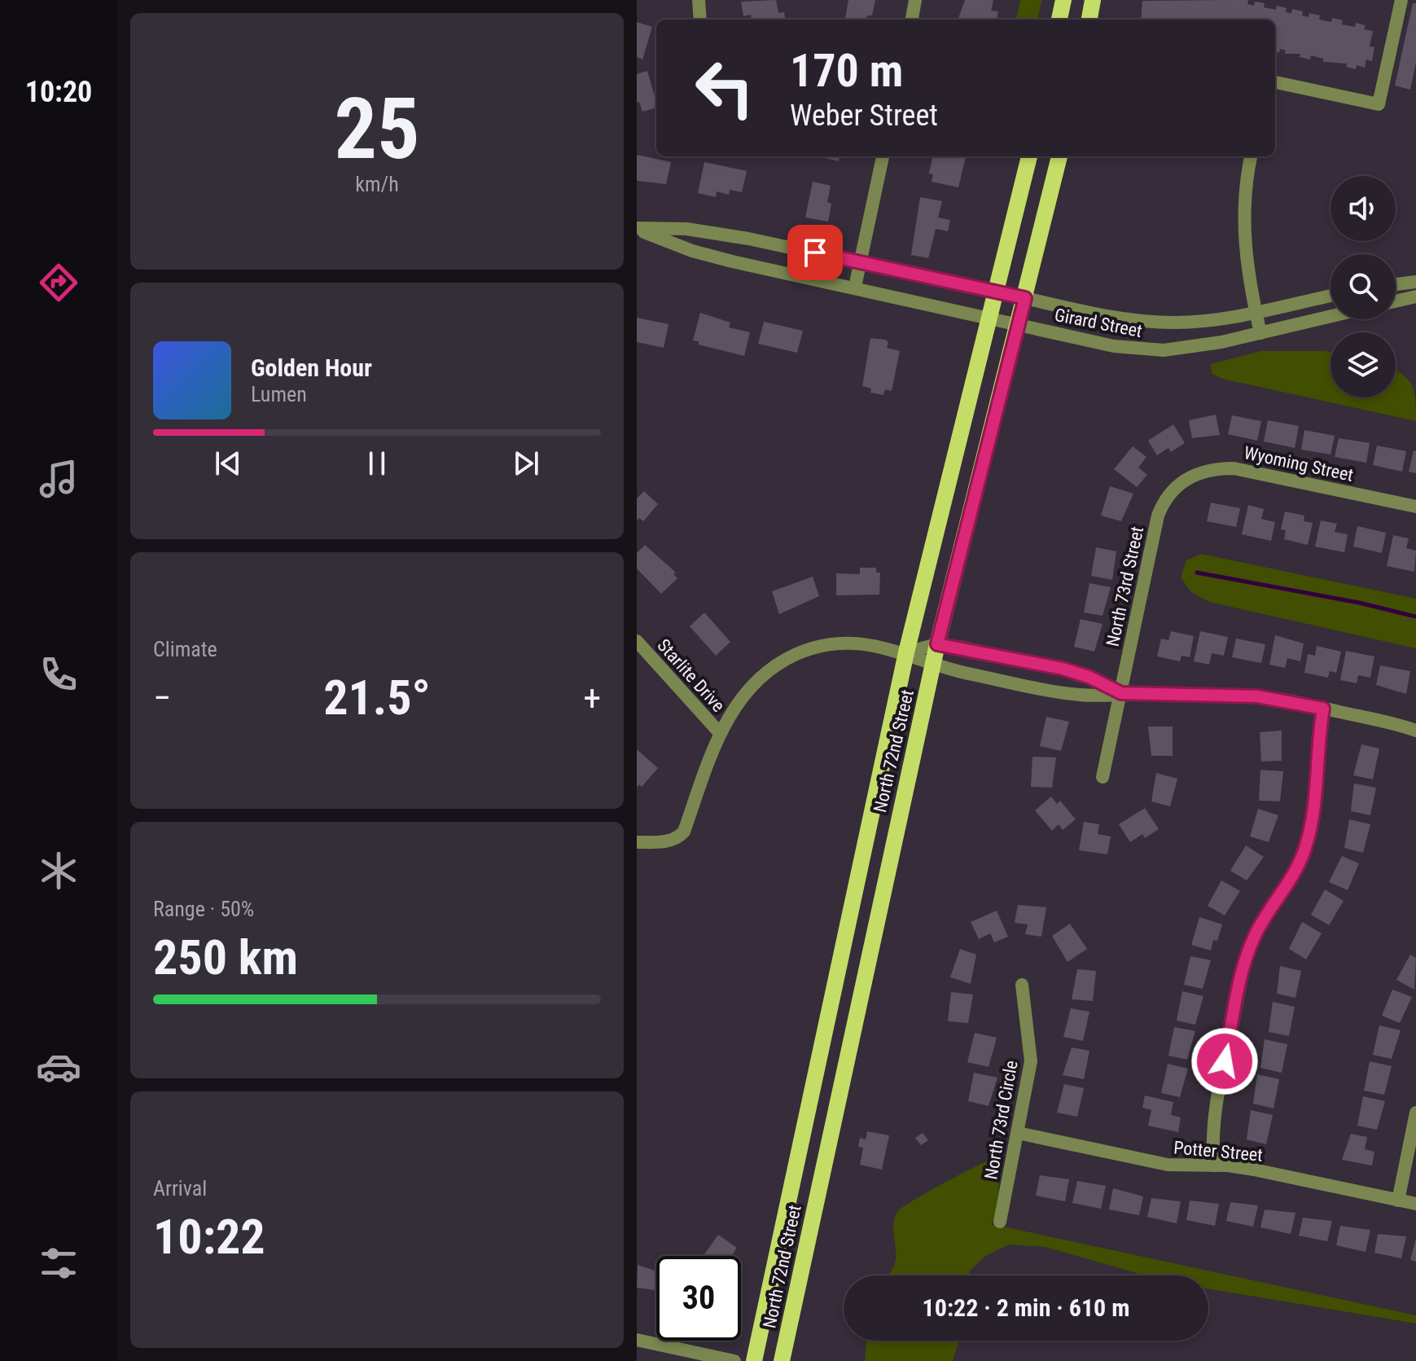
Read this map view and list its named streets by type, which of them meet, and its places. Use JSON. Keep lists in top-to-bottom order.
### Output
{
  "streets": {
    "main road": ["North 72nd Street"],
    "street": [
      "Girard Street",
      "Wyoming Street",
      "North 73rd Street",
      "Starlite Drive",
      "North 73rd Circle",
      "Potter Street"
    ]
  },
  "crossings": [
    ["Girard Street", "North 72nd Street"],
    ["Wyoming Street", "North 73rd Street"],
    ["North 73rd Circle", "Potter Street"]
  ],
  "page": {
    "tabs": "10:20",
    "tile": [
      ["25", "km/h"],
      "Climate",
      ["Range · 50%", "250 km"],
      ["Arrival", "10:22"]
    ],
    "turn": ["170 m", "Weber Street"],
    "song": ["Golden Hour", "Lumen"],
    "heat": ["−", "21.5°", "+"],
    "limit": "30",
    "trip": "10:22 · 2 min · 610 m"
  }
}
